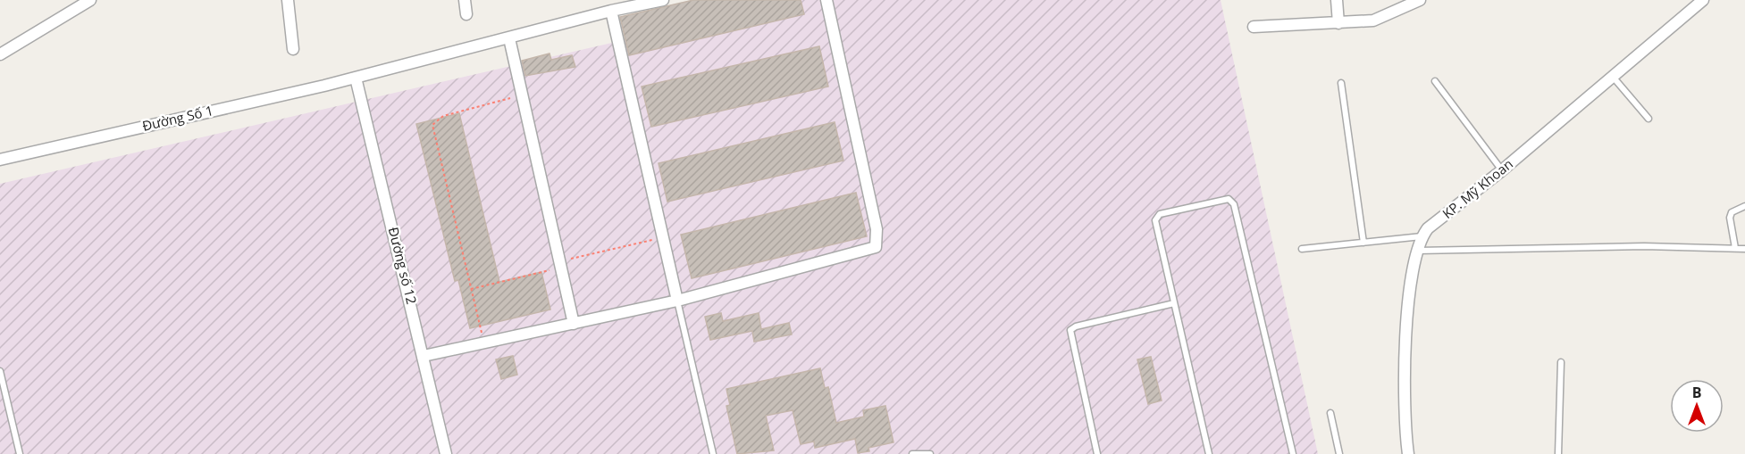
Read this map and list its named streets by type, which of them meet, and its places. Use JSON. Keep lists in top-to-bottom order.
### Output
{
  "streets": {
    "street": ["Đường Số 1", "KP. Mỹ Khoan", "Đường số 12"]
  },
  "crossings": [
    ["Đường Số 1", "Đường số 12"]
  ],
  "north": "top"
}
